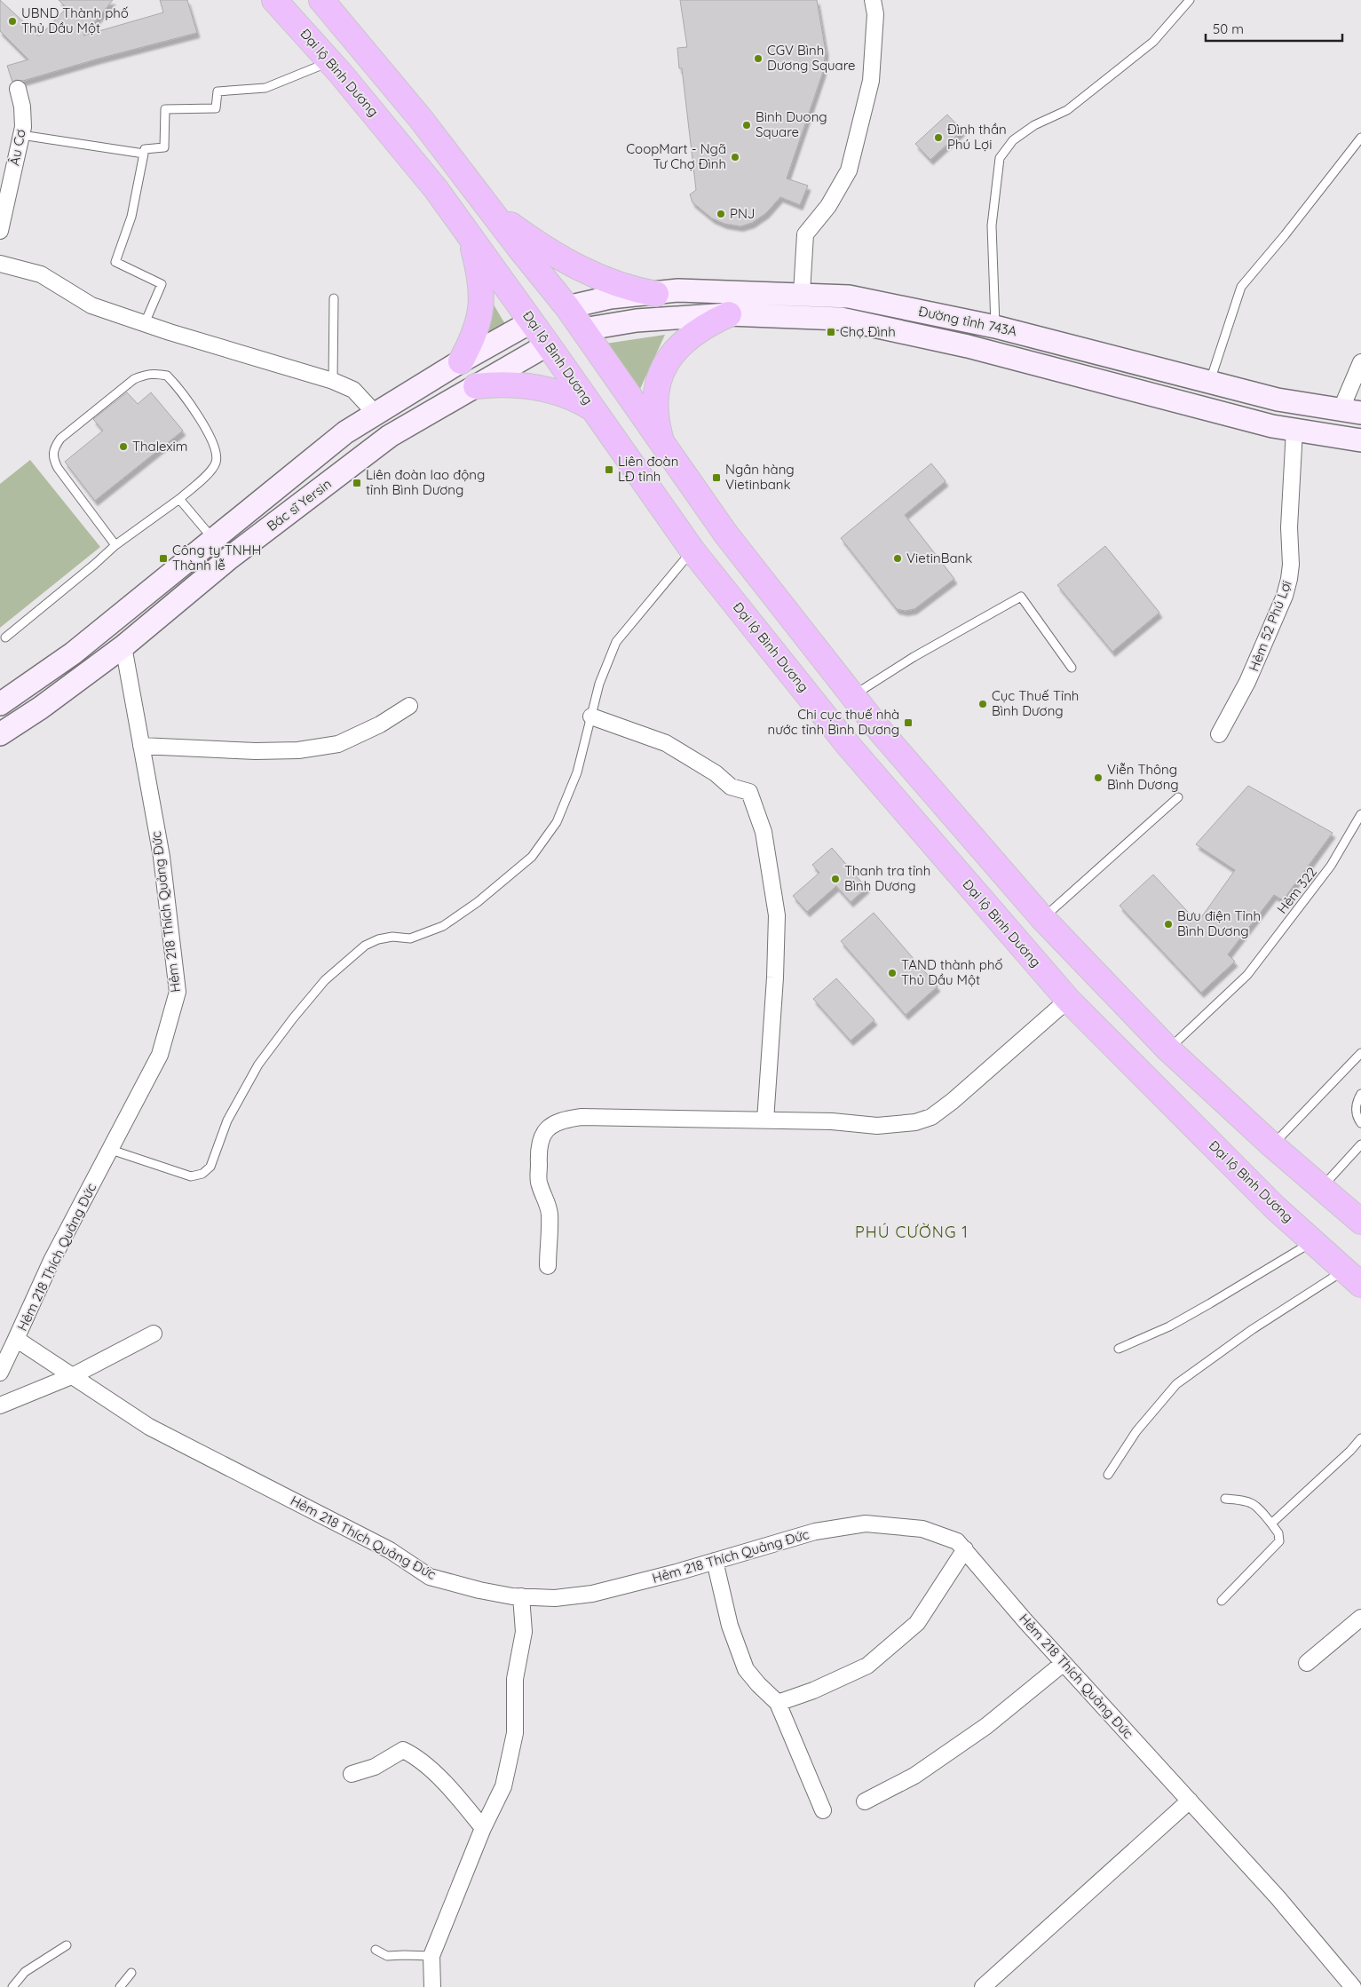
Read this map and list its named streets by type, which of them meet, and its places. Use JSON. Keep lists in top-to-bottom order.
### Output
{
  "streets": {
    "highway": ["Đại lộ Bình Dương"],
    "main road": ["Đường tỉnh 743A", "Bác sĩ Yersin"],
    "street": ["Âu Cơ", "Hẻm 52 Phú Lợi", "Hẻm 218 Thích Quảng Đức"],
    "lane": ["Hẻm 322"]
  },
  "crossings": [
    ["Đại lộ Bình Dương", "Bác sĩ Yersin"],
    ["Đường tỉnh 743A", "Hẻm 52 Phú Lợi"],
    ["Bác sĩ Yersin", "Hẻm 218 Thích Quảng Đức"]
  ],
  "districts": ["PHÚ CƯỜNG 1"],
  "places": {
    "other": [
      "UBND Thành phố Thủ Dầu Một",
      "CGV Bình Dương Square",
      "Binh Duong Square",
      "Đình thần Phú Lợi",
      "CoopMart - Ngã Tư Chợ Đình",
      "PNJ",
      "Thalexim",
      "VietinBank",
      "Cục Thuế Tỉnh Bình Dương",
      "Viễn Thông Bình Dương",
      "Thanh tra tỉnh Bình Dương",
      "Bưu điện Tỉnh Bình Dương",
      "TAND thành phố Thủ Dầu Một"
    ],
    "transit": [
      "Chợ Đình",
      "Liên đoàn LĐ tỉnh",
      "Ngân hàng Vietinbank",
      "Liên đoàn lao động tỉnh Bình Dương",
      "Công ty TNHH Thành lễ",
      "Chi cục thuế nhà nước tỉnh Bình Dương"
    ]
  },
  "scale_bar": "50 m"
}
